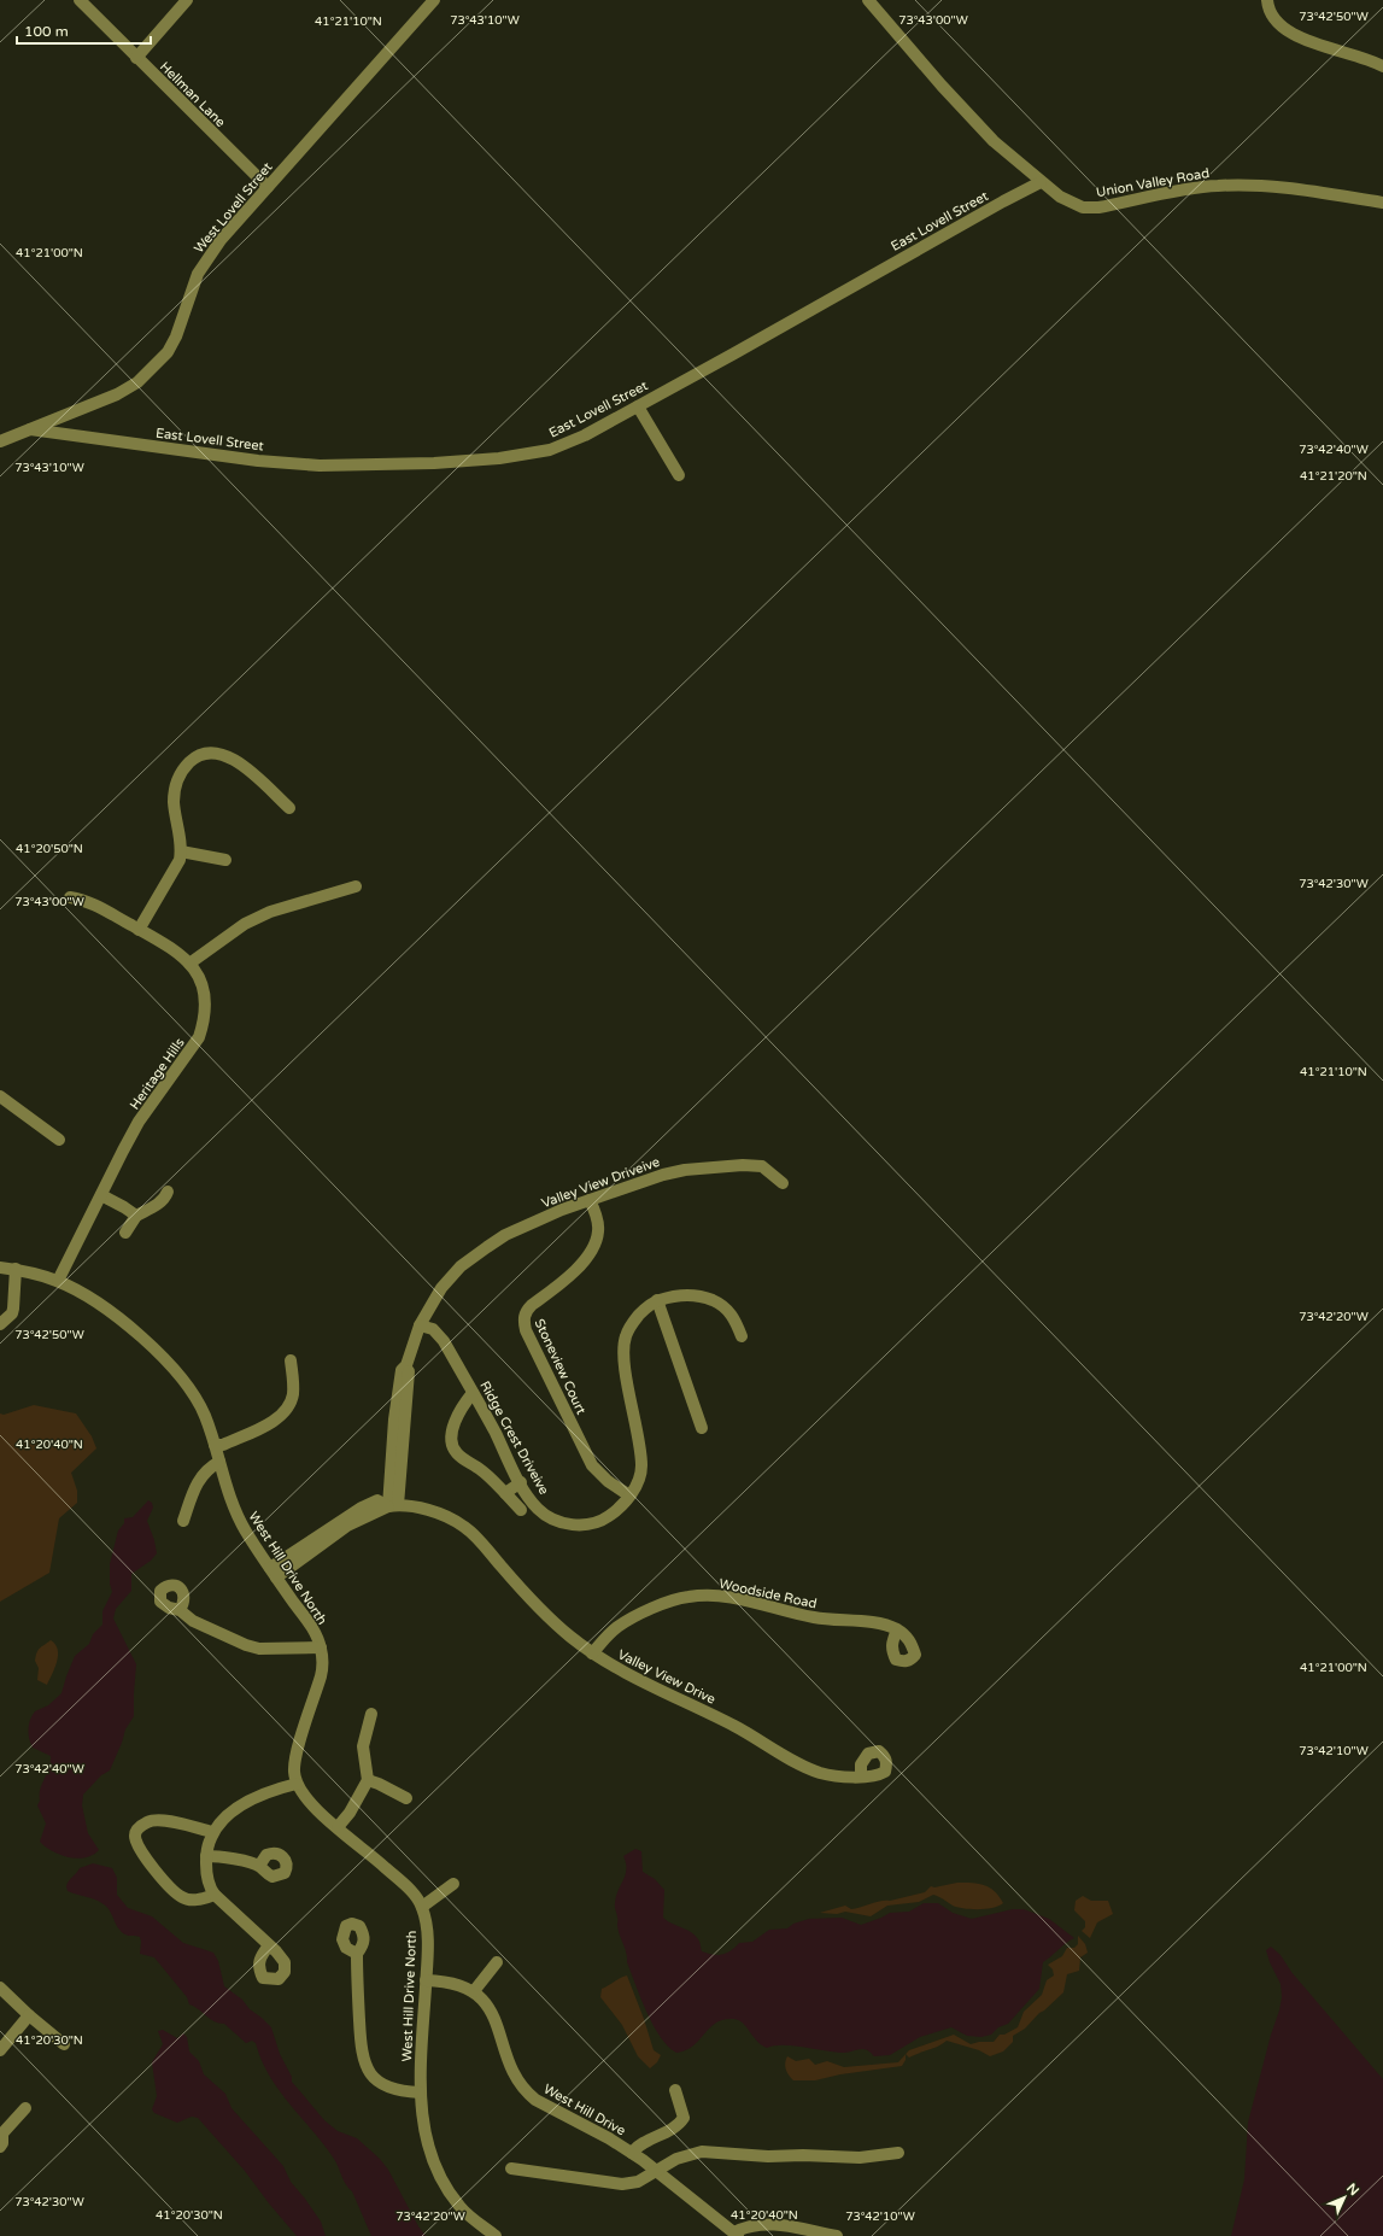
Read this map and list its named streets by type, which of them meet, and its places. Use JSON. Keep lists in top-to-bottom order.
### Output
{
  "streets": {
    "street": [
      "Hellman Lane",
      "Union Valley Road",
      "West Lovell Street",
      "East Lovell Street",
      "Heritage Hills",
      "Valley View Driveive",
      "Stoneview Court",
      "Ridge Crest Driveive",
      "West Hill Drive North",
      "Woodside Road",
      "Valley View Drive",
      "West Hill Drive"
    ]
  },
  "crossings": [
    ["Hellman Lane", "West Lovell Street"],
    ["Union Valley Road", "East Lovell Street"],
    ["West Lovell Street", "East Lovell Street"],
    ["Heritage Hills", "West Hill Drive North"],
    ["Valley View Driveive", "Stoneview Court"],
    ["Valley View Driveive", "Ridge Crest Driveive"],
    ["Valley View Driveive", "Valley View Drive"],
    ["Stoneview Court", "Ridge Crest Driveive"],
    ["West Hill Drive North", "West Hill Drive"],
    ["Woodside Road", "Valley View Drive"]
  ],
  "scale_bar": "100 m",
  "north": "top right",
  "coordinates": [
    "73°42'50\"W",
    "73°43'10\"W",
    "73°43'00\"W",
    "41°21'10\"N",
    "41°21'00\"N",
    "73°42'40\"W",
    "41°21'20\"N",
    "41°20'50\"N",
    "73°42'30\"W",
    "73°42'20\"W",
    "41°20'40\"N",
    "73°42'10\"W",
    "41°20'30\"N"
  ]
}
